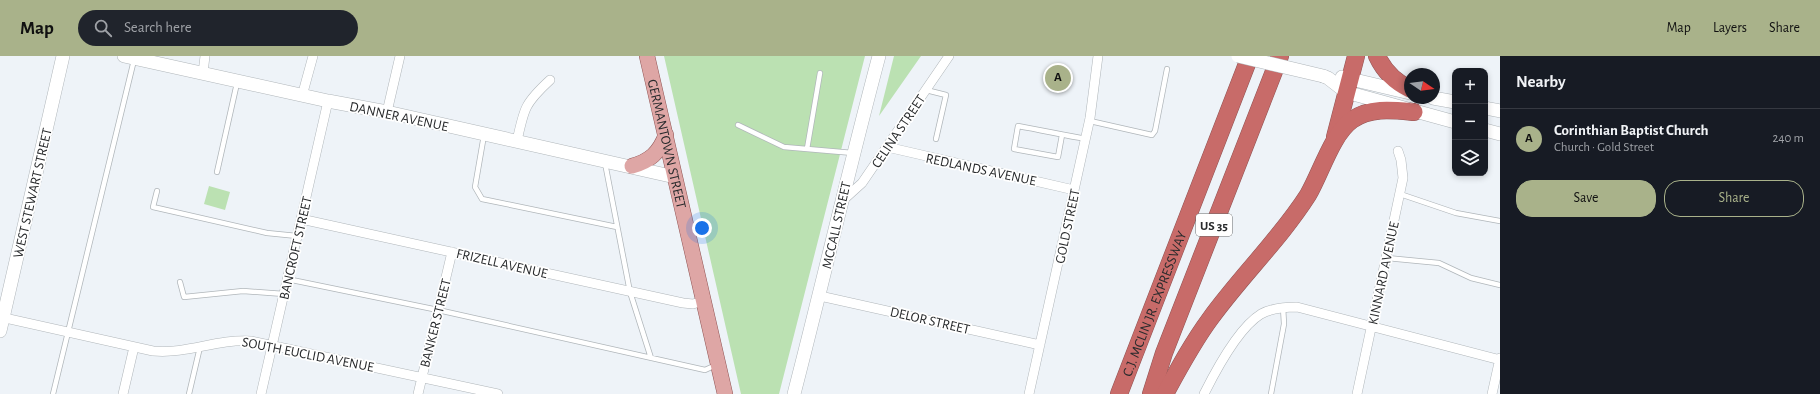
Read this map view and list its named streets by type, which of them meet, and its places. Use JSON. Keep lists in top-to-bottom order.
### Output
{
  "streets": {
    "highway": ["US 35", "C.J. MCLIN JR. EXPRESSWAY"],
    "main road": ["GERMANTOWN STREET"],
    "street": [
      "DANNER AVENUE",
      "CELINA STREET",
      "REDLANDS AVENUE",
      "WEST STEWART STREET",
      "MCCALL STREET",
      "GOLD STREET",
      "BANCROFT STREET",
      "FRIZELL AVENUE",
      "KINNARD AVENUE",
      "DELOR STREET",
      "BANKER STREET",
      "SOUTH EUCLID AVENUE"
    ]
  },
  "crossings": [
    ["DANNER AVENUE", "GERMANTOWN STREET"],
    ["DANNER AVENUE", "BANCROFT STREET"],
    ["CELINA STREET", "REDLANDS AVENUE"],
    ["CELINA STREET", "MCCALL STREET"],
    ["GERMANTOWN STREET", "FRIZELL AVENUE"],
    ["REDLANDS AVENUE", "GOLD STREET"],
    ["WEST STEWART STREET", "SOUTH EUCLID AVENUE"],
    ["MCCALL STREET", "DELOR STREET"],
    ["GOLD STREET", "DELOR STREET"],
    ["BANCROFT STREET", "FRIZELL AVENUE"],
    ["BANCROFT STREET", "SOUTH EUCLID AVENUE"],
    ["FRIZELL AVENUE", "BANKER STREET"],
    ["BANKER STREET", "SOUTH EUCLID AVENUE"]
  ],
  "north": "right",
  "page": {
    "header": "Map",
    "search": "Search here",
    "nav": ["Map", "Layers", "Share"],
    "heading": "Nearby",
    "pins": "A",
    "map_buttons": ["+", "−"],
    "list": [
      {
        "mark": "A",
        "name": "Corinthian Baptist Church",
        "note": "Church · Gold Street",
        "value": "240 m"
      }
    ],
    "buttons": ["Save", "Share"]
  }
}
